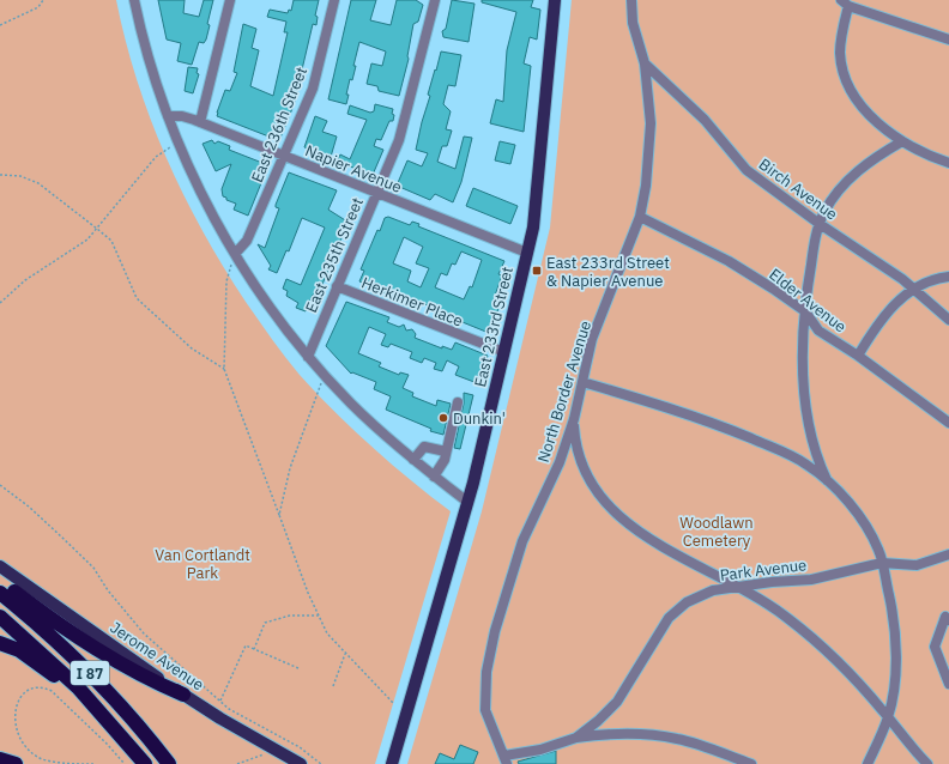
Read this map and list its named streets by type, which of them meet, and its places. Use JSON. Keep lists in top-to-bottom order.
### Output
{
  "streets": {
    "highway": ["I 87"],
    "main road": ["East 233rd Street", "Jerome Avenue"],
    "street": [
      "East 236th Street",
      "Napier Avenue",
      "Birch Avenue",
      "East 235th Street",
      "Elder Avenue",
      "Herkimer Place",
      "North Border Avenue",
      "Park Avenue"
    ]
  },
  "crossings": [
    ["East 236th Street", "Napier Avenue"],
    ["Napier Avenue", "East 235th Street"],
    ["Napier Avenue", "East 233rd Street"],
    ["Birch Avenue", "North Border Avenue"],
    ["East 235th Street", "Herkimer Place"],
    ["Elder Avenue", "North Border Avenue"],
    ["Herkimer Place", "East 233rd Street"],
    ["North Border Avenue", "Park Avenue"]
  ],
  "parks": ["Woodlawn Cemetery", "Van Cortlandt Park"],
  "places": {
    "transit": ["East 233rd Street & Napier Avenue"],
    "other": ["Dunkin'"]
  }
}
